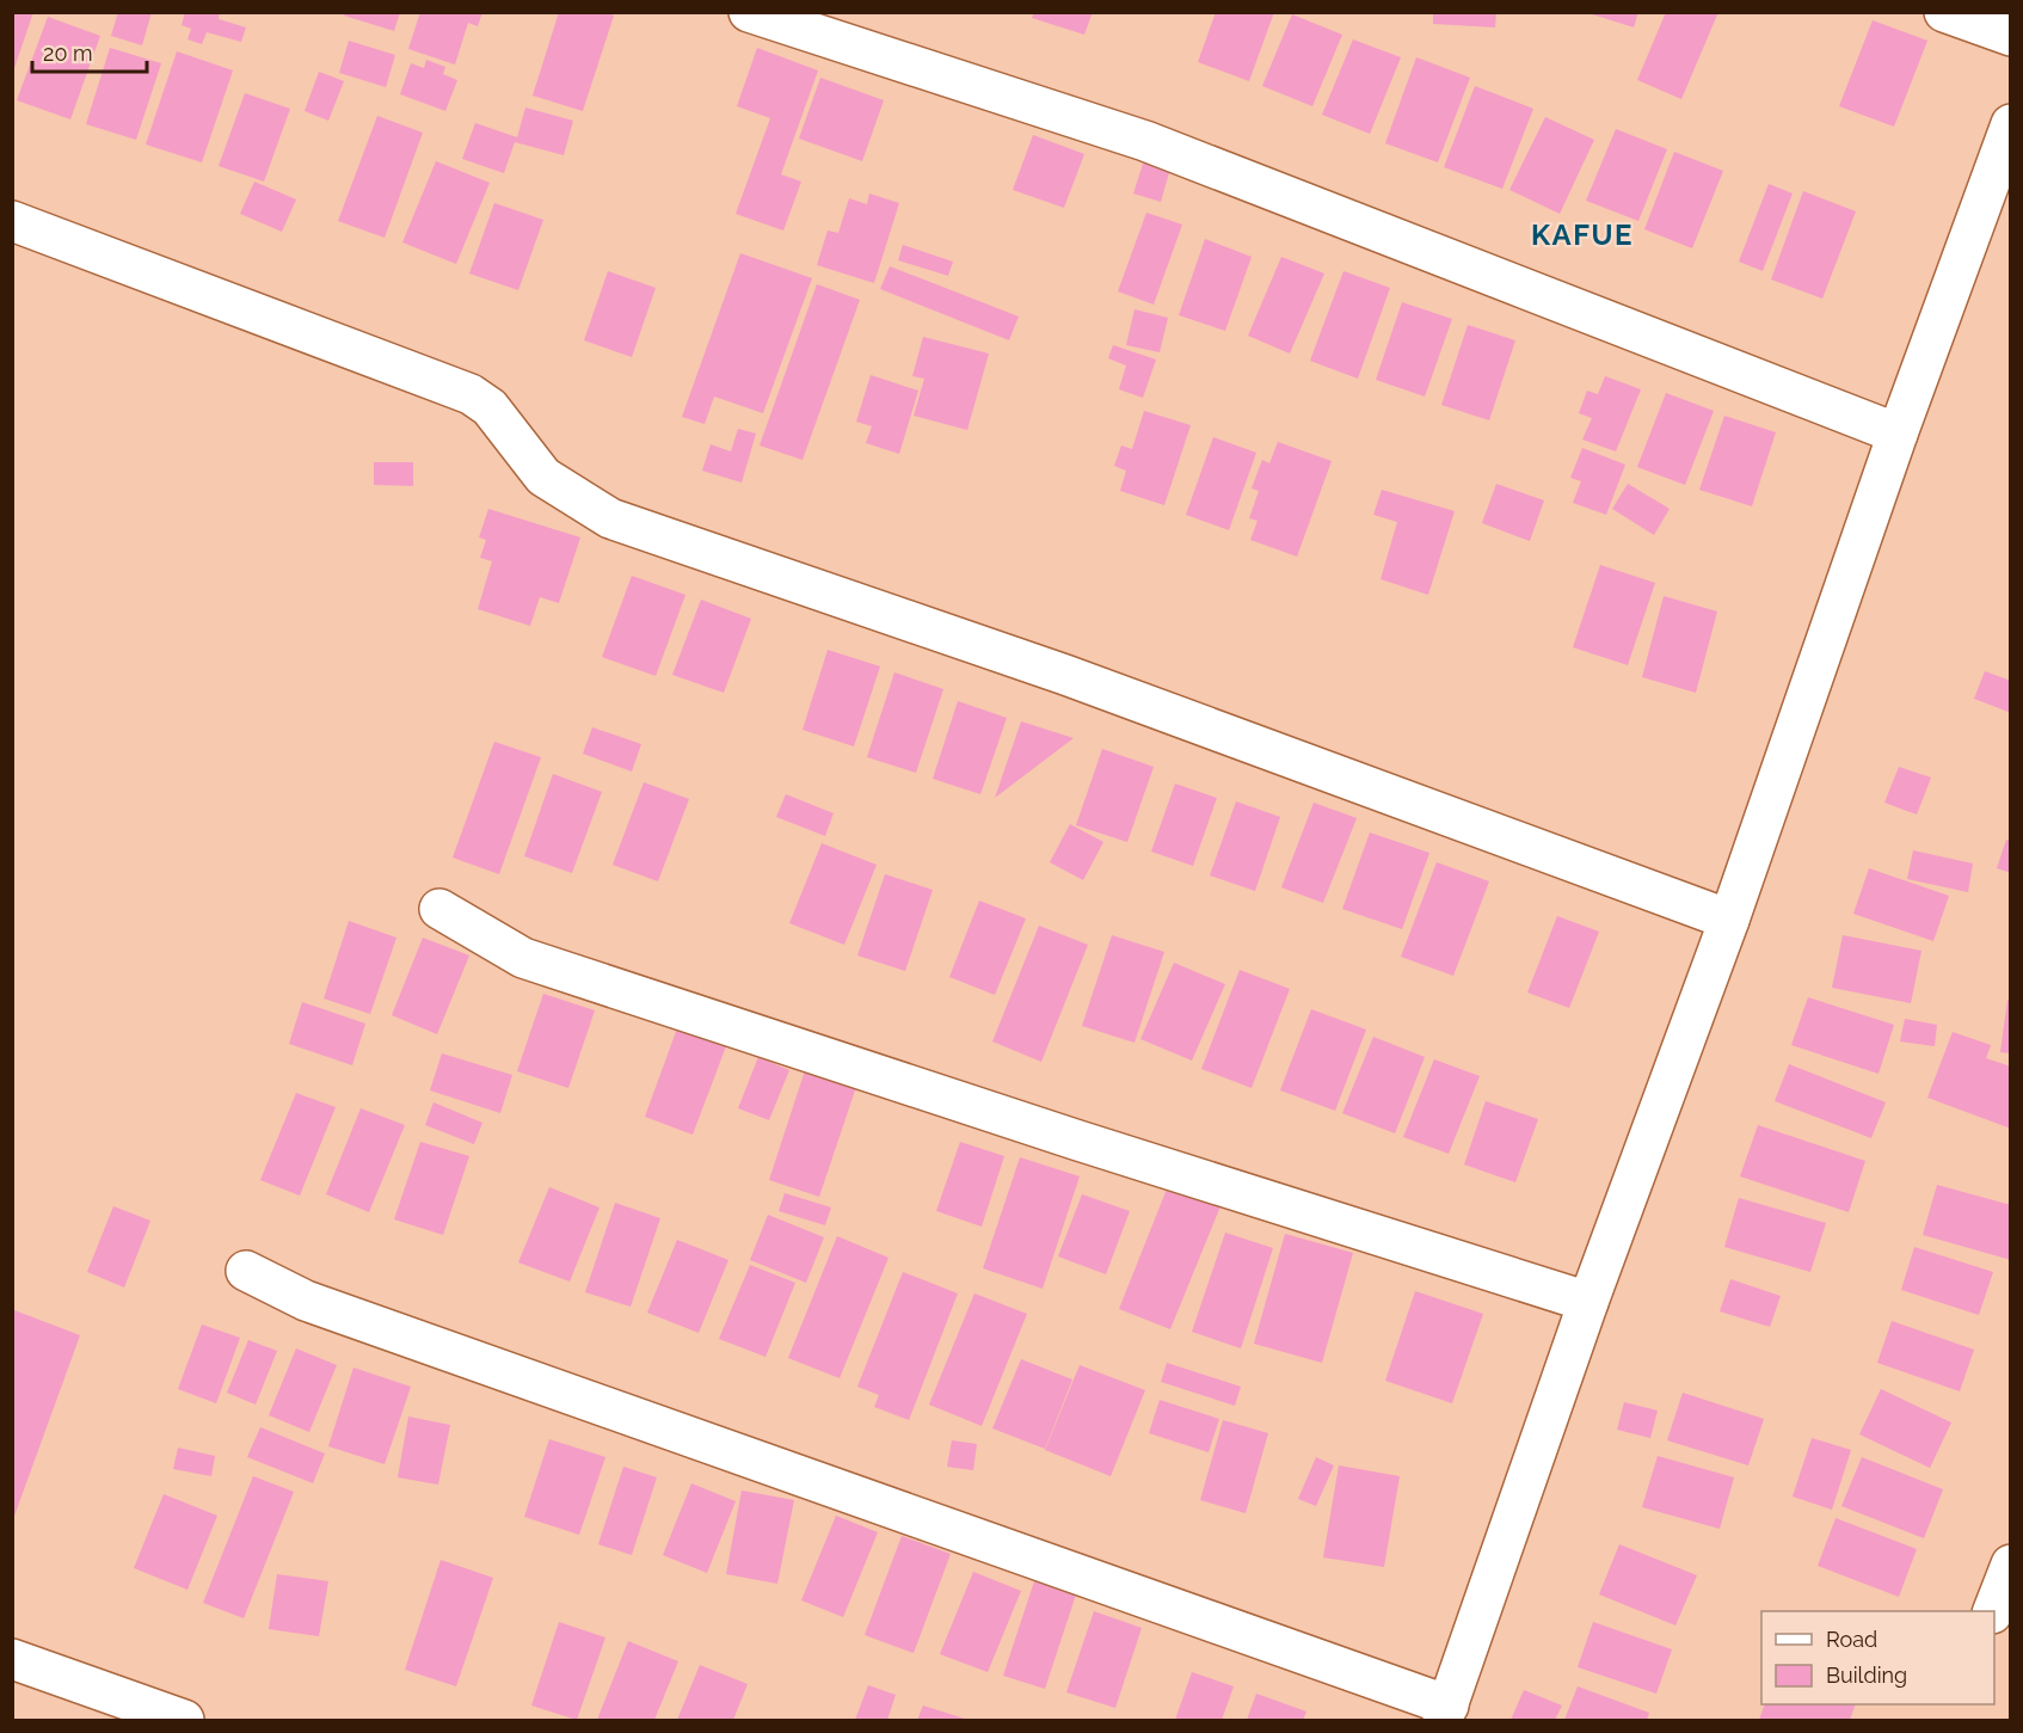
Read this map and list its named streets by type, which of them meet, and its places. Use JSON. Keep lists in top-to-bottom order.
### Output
{
  "districts": ["KAFUE"],
  "legend": ["Road", "Building"],
  "scale_bar": "20 m"
}
